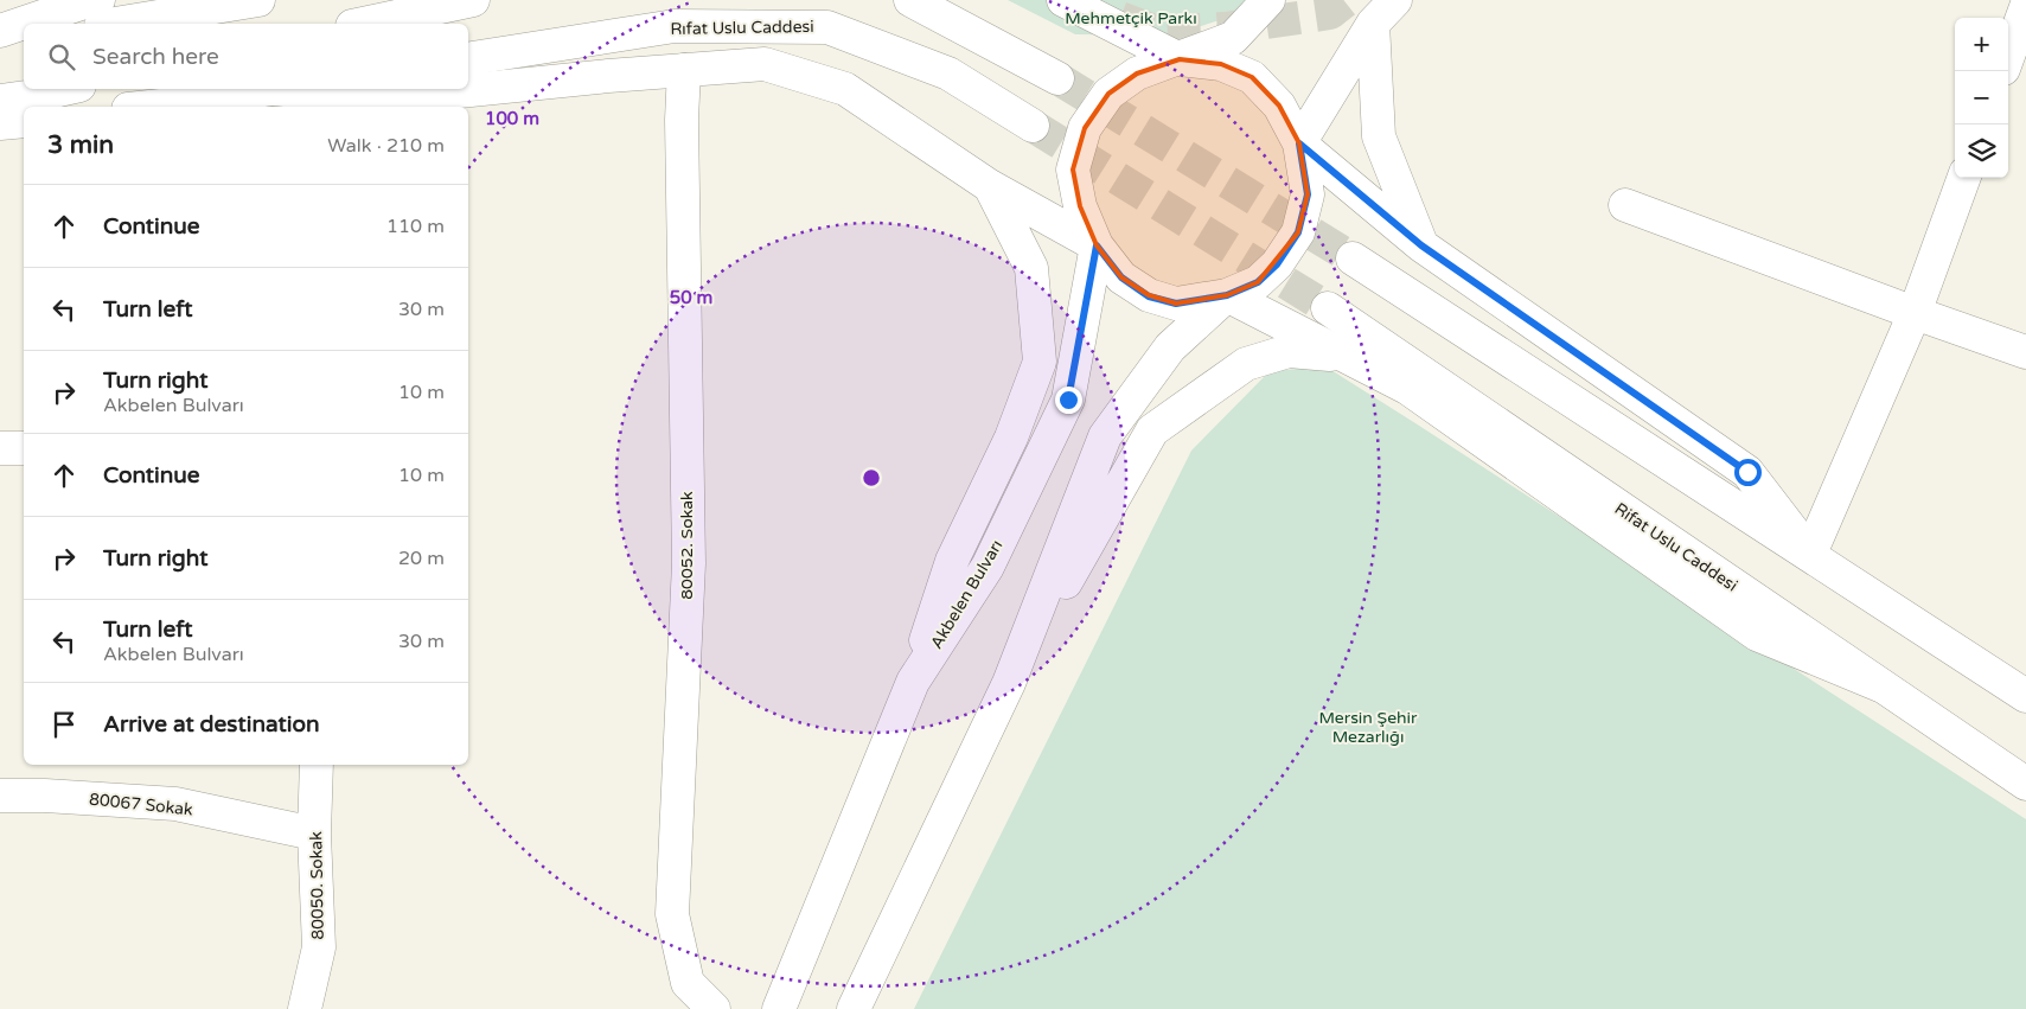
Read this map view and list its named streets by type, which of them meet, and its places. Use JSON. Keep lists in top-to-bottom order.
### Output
{
  "streets": {
    "main road": [
      "Rıfat Uslu Caddesi",
      "80052. Sokak",
      "Rifat Uslu Caddesi",
      "Akbelen Bulvarı",
      "80067 Sokak",
      "80050. Sokak"
    ]
  },
  "crossings": [
    ["80067 Sokak", "80050. Sokak"]
  ],
  "parks": ["Mehmetçik Parkı", "Mersin Şehir Mezarlığı"],
  "page": {
    "map_buttons": ["+", "−"],
    "search": "Search here",
    "heading": ["3 min", "Walk · 210 m"],
    "list": [
      ["Continue", "110 m"],
      ["Turn left", "30 m"],
      ["Turn right", "Akbelen Bulvarı", "10 m"],
      ["Continue", "10 m"],
      ["Turn right", "20 m"],
      ["Turn left", "Akbelen Bulvarı", "30 m"],
      "Arrive at destination"
    ]
  },
  "rings": ["100 m", "50 m"]
}
